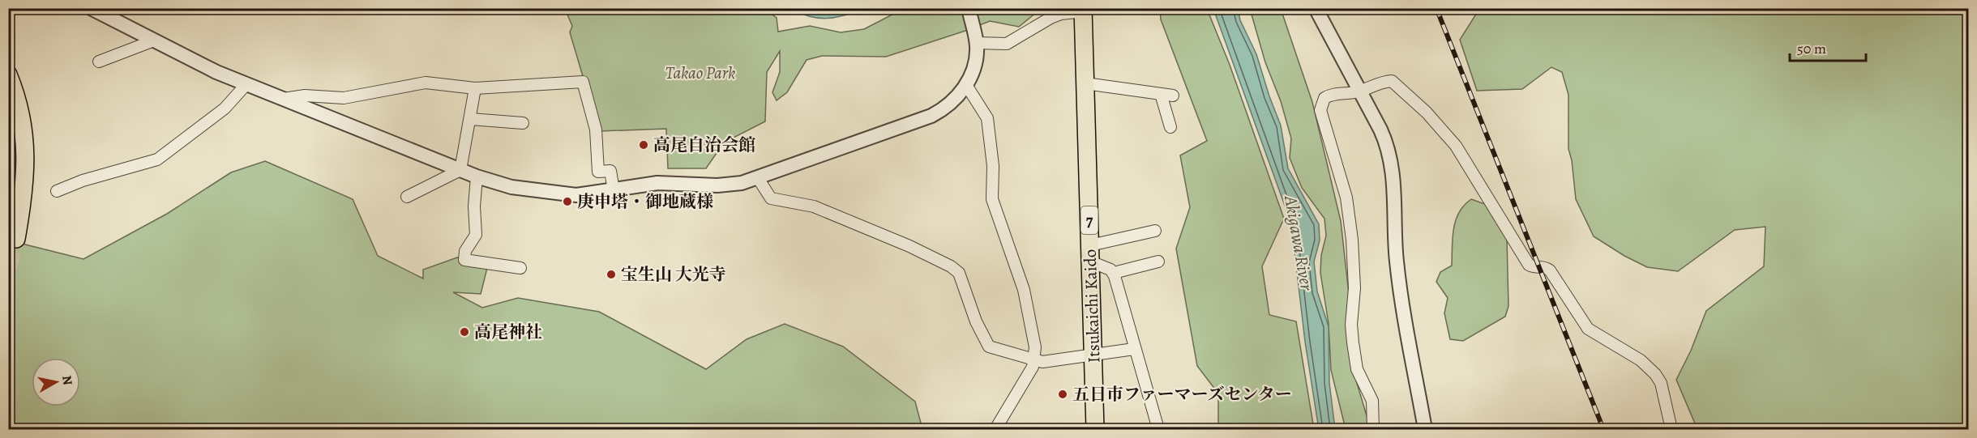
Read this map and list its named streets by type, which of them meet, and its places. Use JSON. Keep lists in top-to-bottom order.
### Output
{
  "streets": {
    "main road": ["7", "Itsukaichi Kaido"]
  },
  "water": ["Akigawa River"],
  "parks": ["Takao Park"],
  "places": [
    "高尾自治会館",
    "庚申塔・御地蔵様",
    "宝生山 大光寺",
    "高尾神社",
    "五日市ファーマーズセンター"
  ],
  "scale_bar": "50 m",
  "north": "right"
}
